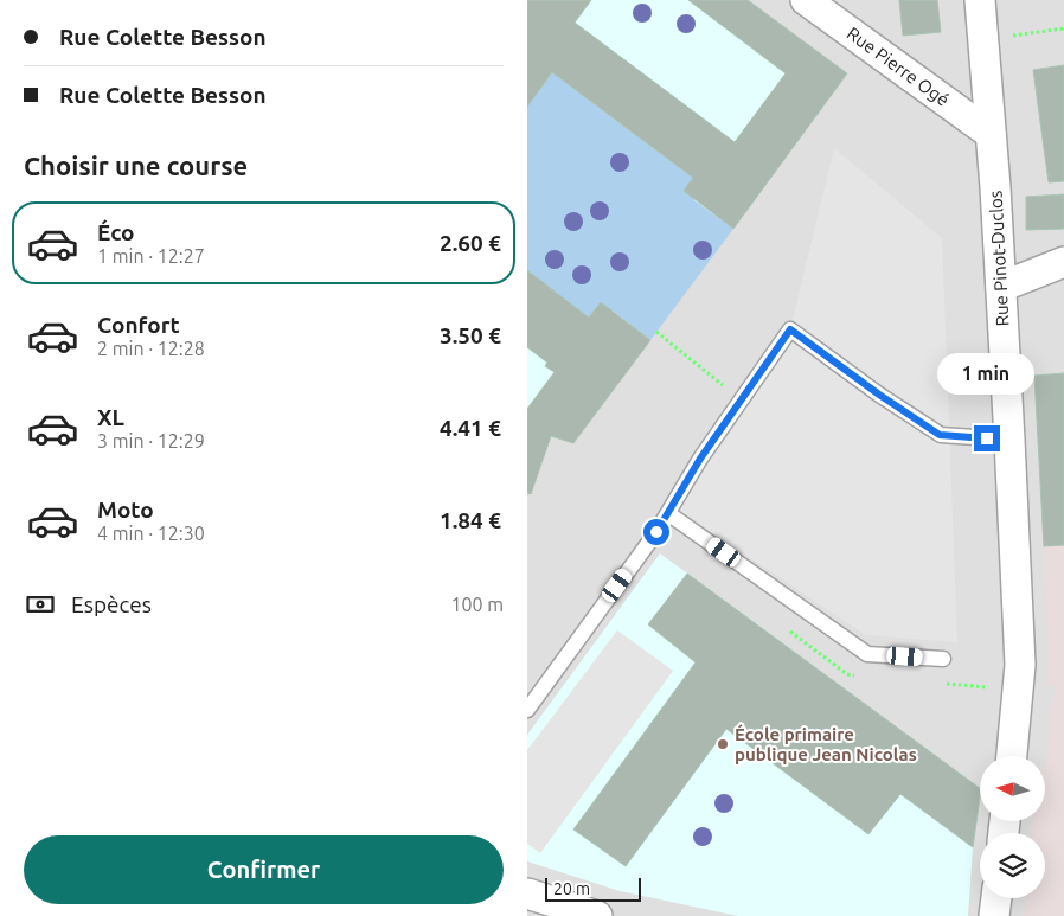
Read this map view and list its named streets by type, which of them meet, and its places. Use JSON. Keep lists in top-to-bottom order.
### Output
{
  "streets": {
    "street": ["Rue Pierre Ogé", "Rue Pinot-Duclos"]
  },
  "crossings": [
    ["Rue Pierre Ogé", "Rue Pinot-Duclos"]
  ],
  "places": ["École primaire publique Jean Nicolas"],
  "scale_bar": "20 m",
  "north": "left",
  "page": {
    "banner": ["Rue Colette Besson", "Rue Colette Besson"],
    "heading": "Choisir une course",
    "list": [
      {
        "name": "Éco",
        "note": "1 min · 12:27",
        "value": "2.60 €"
      },
      {
        "name": "Confort",
        "note": "2 min · 12:28",
        "value": "3.50 €"
      },
      {
        "name": "XL",
        "note": "3 min · 12:29",
        "value": "4.41 €"
      },
      {
        "name": "Moto",
        "note": "4 min · 12:30",
        "value": "1.84 €"
      }
    ],
    "bubble": "1 min",
    "pay": ["Espèces", "100 m"],
    "buttons": "Confirmer",
    "scale": "20 m"
  }
}
